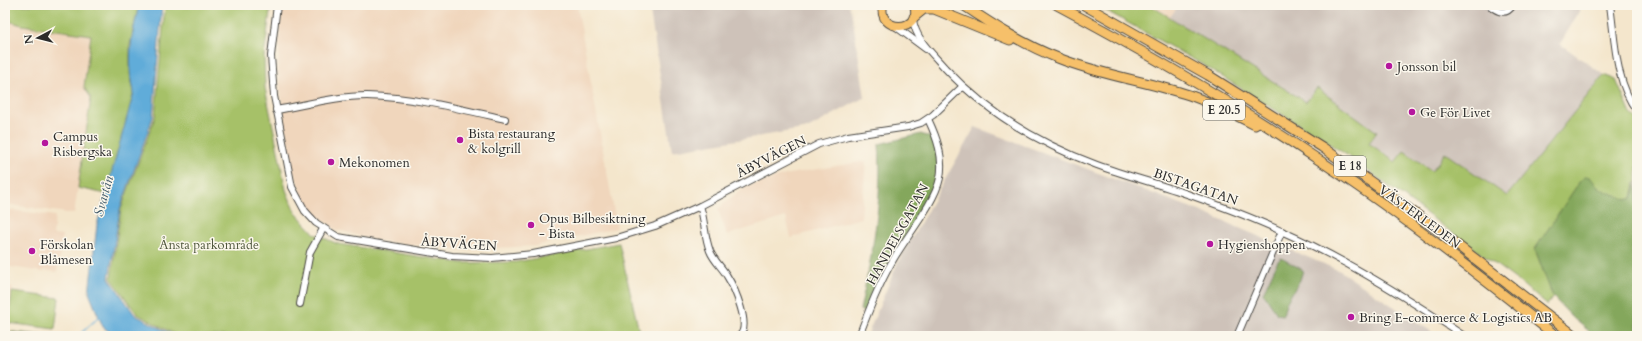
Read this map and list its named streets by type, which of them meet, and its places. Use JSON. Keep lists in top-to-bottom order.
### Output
{
  "streets": {
    "highway": ["E 20.5", "E 18", "VÄSTERLEDEN"],
    "street": ["ÅBYVÄGEN", "BISTAGATAN", "HANDELSGATAN"]
  },
  "crossings": [
    ["E 20.5", "BISTAGATAN"],
    ["E 20.5", "VÄSTERLEDEN"],
    ["ÅBYVÄGEN", "BISTAGATAN"],
    ["ÅBYVÄGEN", "HANDELSGATAN"]
  ],
  "water": ["Svartån"],
  "parks": ["Ånsta parkområde"],
  "places": [
    "Jonsson bil",
    "Ge För Livet",
    "Bista restaurang & kolgrill",
    "Campus Risbergska",
    "Mekonomen",
    "Opus Bilbesiktning - Bista",
    "Hygienshoppen",
    "Förskolan Blåmesen",
    "Bring E-commerce & Logistics AB"
  ],
  "north": "left"
}
